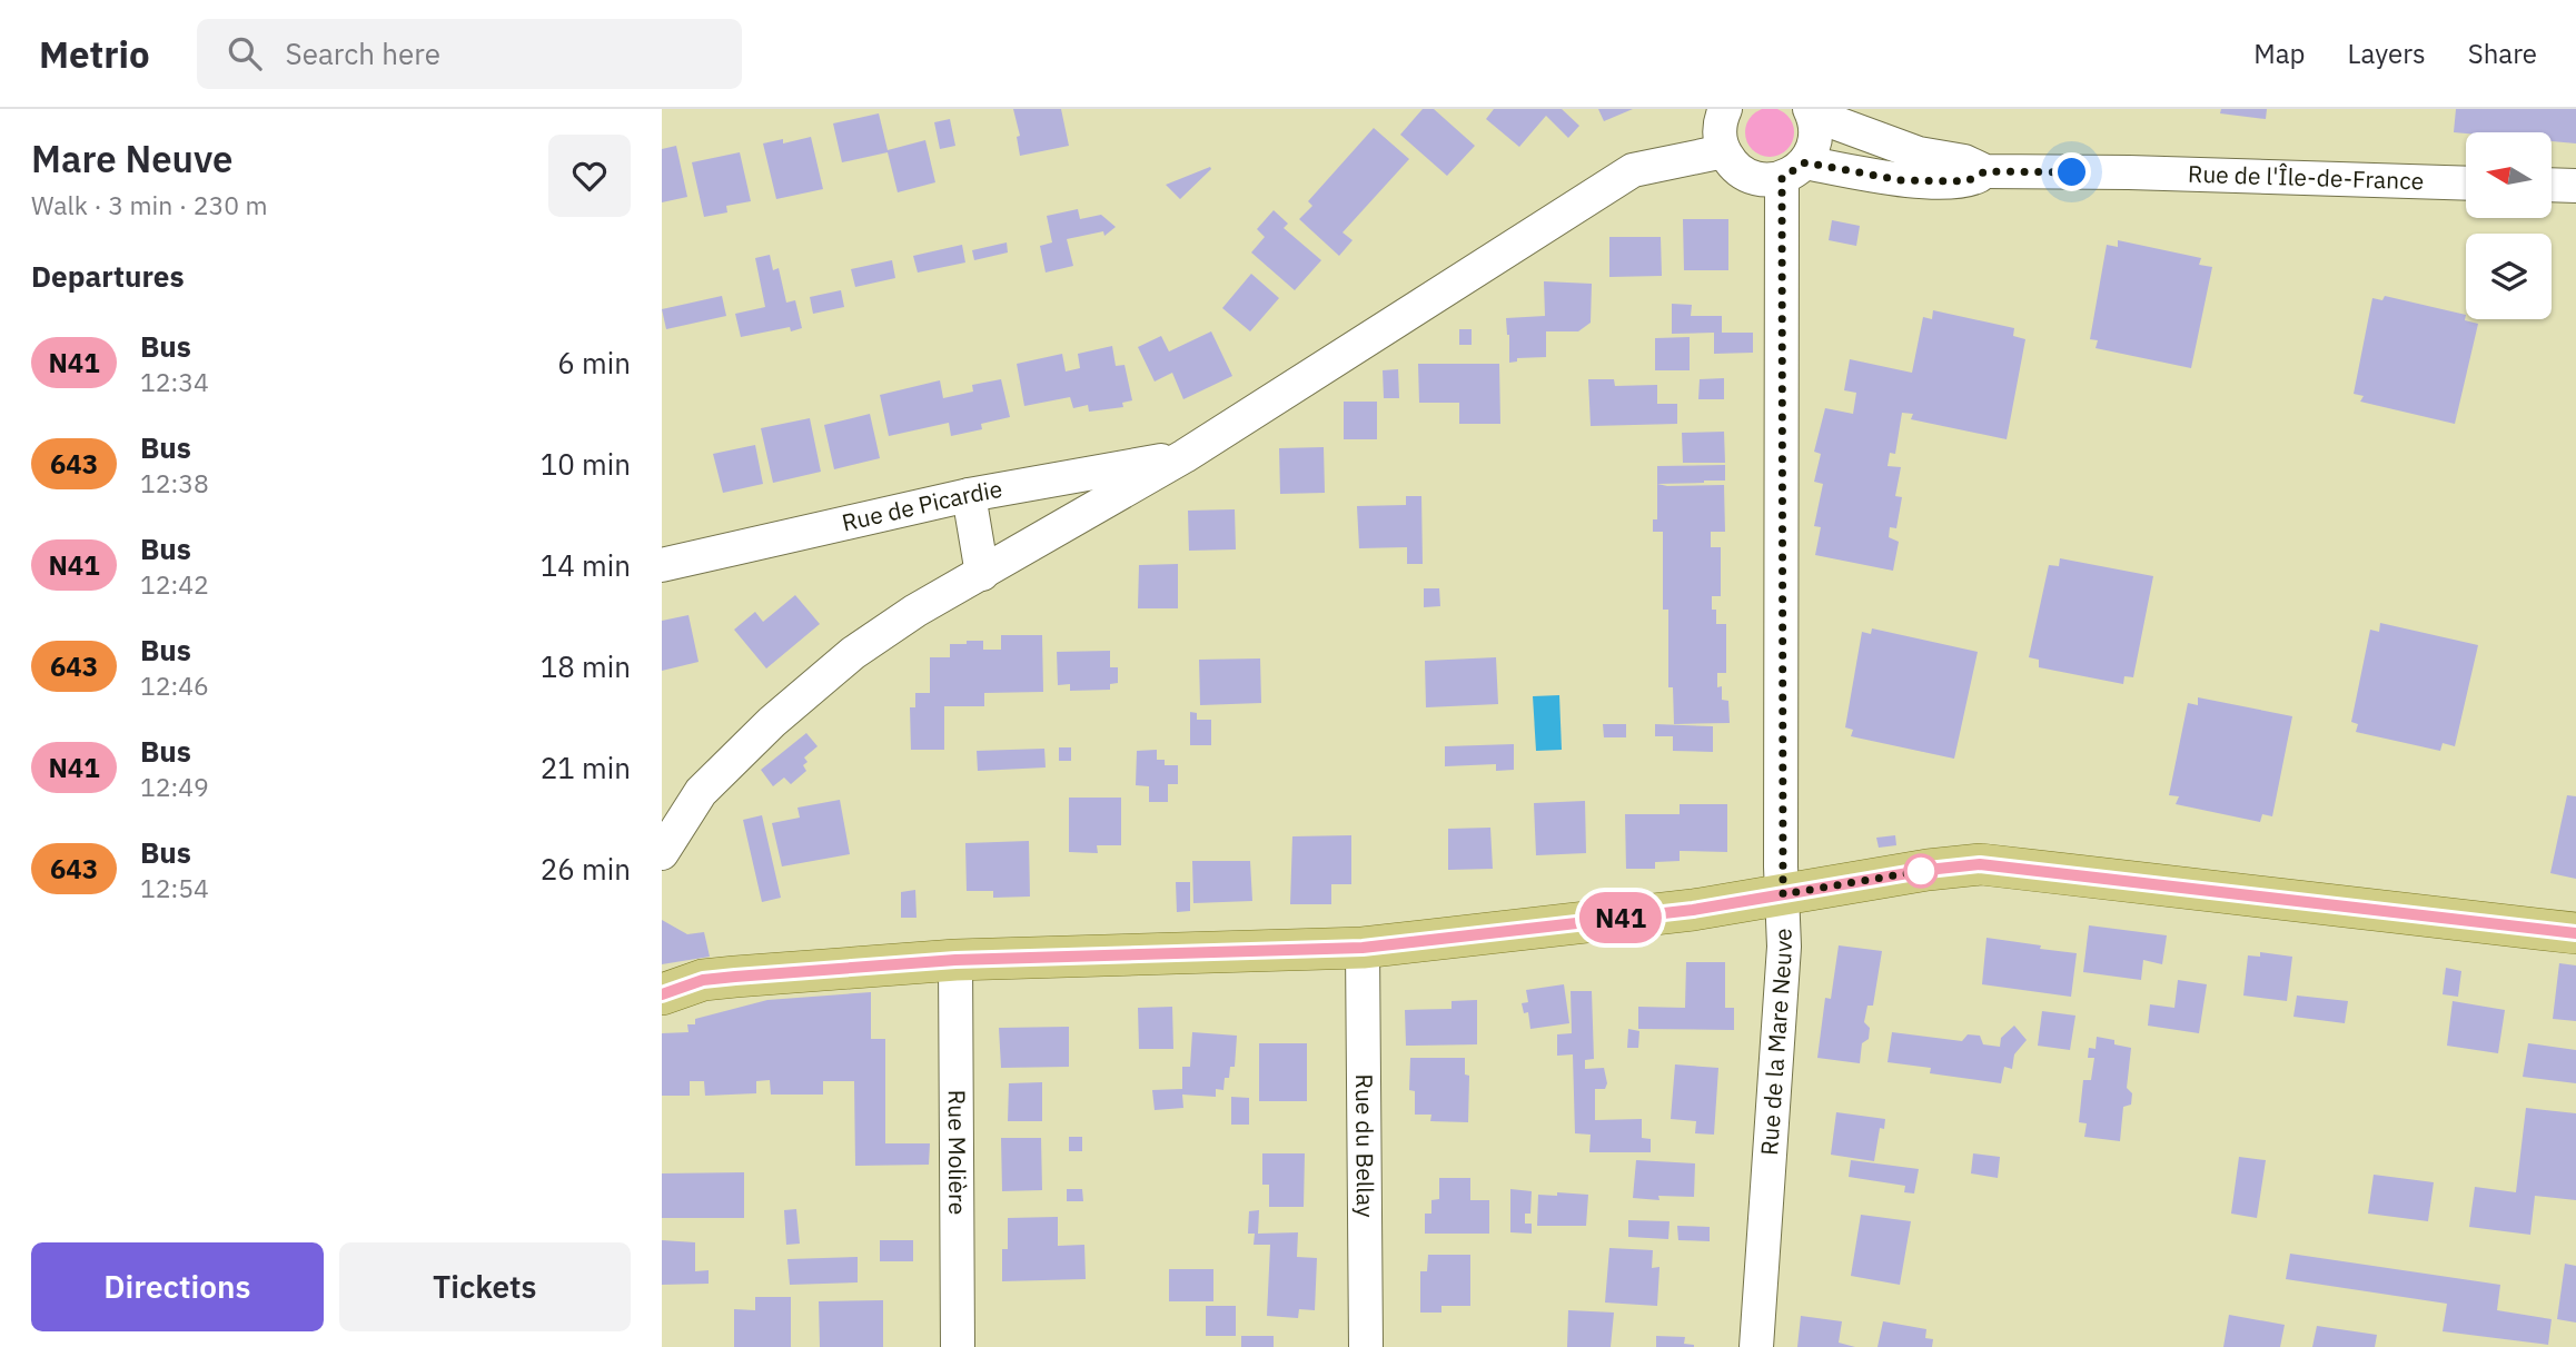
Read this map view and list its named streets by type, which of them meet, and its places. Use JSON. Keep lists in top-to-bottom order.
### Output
{
  "streets": {
    "street": [
      "Rue de l'Île-de-France",
      "Rue de Picardie",
      "Rue de la Mare Neuve",
      "Rue du Bellay",
      "Rue Molière"
    ]
  },
  "lines": ["bus line N41"],
  "north": "left",
  "page": {
    "header": "Metrio",
    "search": "Search here",
    "nav": ["Map", "Layers", "Share"],
    "heading": [
      ["Mare Neuve", "Walk · 3 min · 230 m"],
      "Departures"
    ],
    "on_map": "N41",
    "list": [
      {
        "mark": "N41",
        "name": "Bus",
        "note": "12:34",
        "value": "6 min"
      },
      {
        "mark": "643",
        "name": "Bus",
        "note": "12:38",
        "value": "10 min"
      },
      {
        "mark": "N41",
        "name": "Bus",
        "note": "12:42",
        "value": "14 min"
      },
      {
        "mark": "643",
        "name": "Bus",
        "note": "12:46",
        "value": "18 min"
      },
      {
        "mark": "N41",
        "name": "Bus",
        "note": "12:49",
        "value": "21 min"
      },
      {
        "mark": "643",
        "name": "Bus",
        "note": "12:54",
        "value": "26 min"
      }
    ],
    "buttons": ["Directions", "Tickets"]
  }
}
